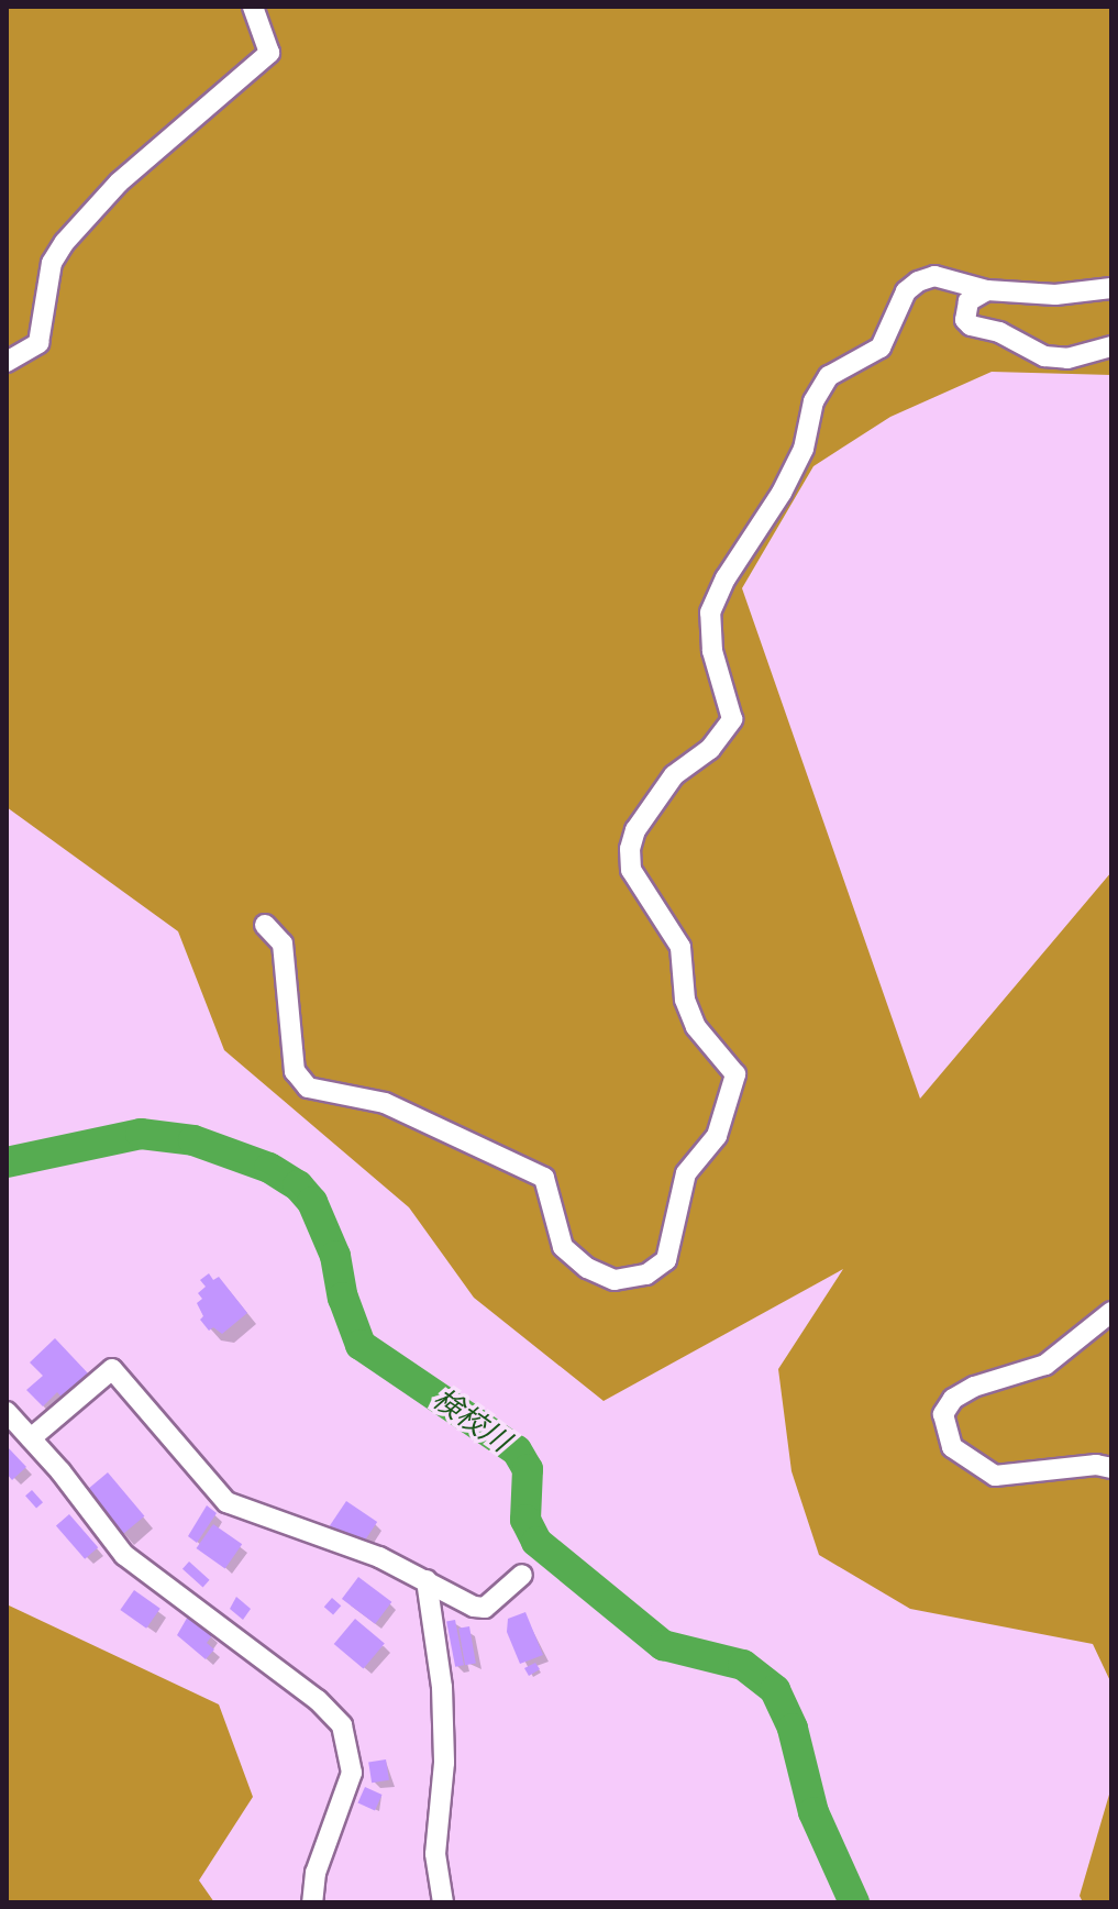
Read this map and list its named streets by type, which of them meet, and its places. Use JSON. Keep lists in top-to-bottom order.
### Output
{
  "water": ["検校川"]
}
